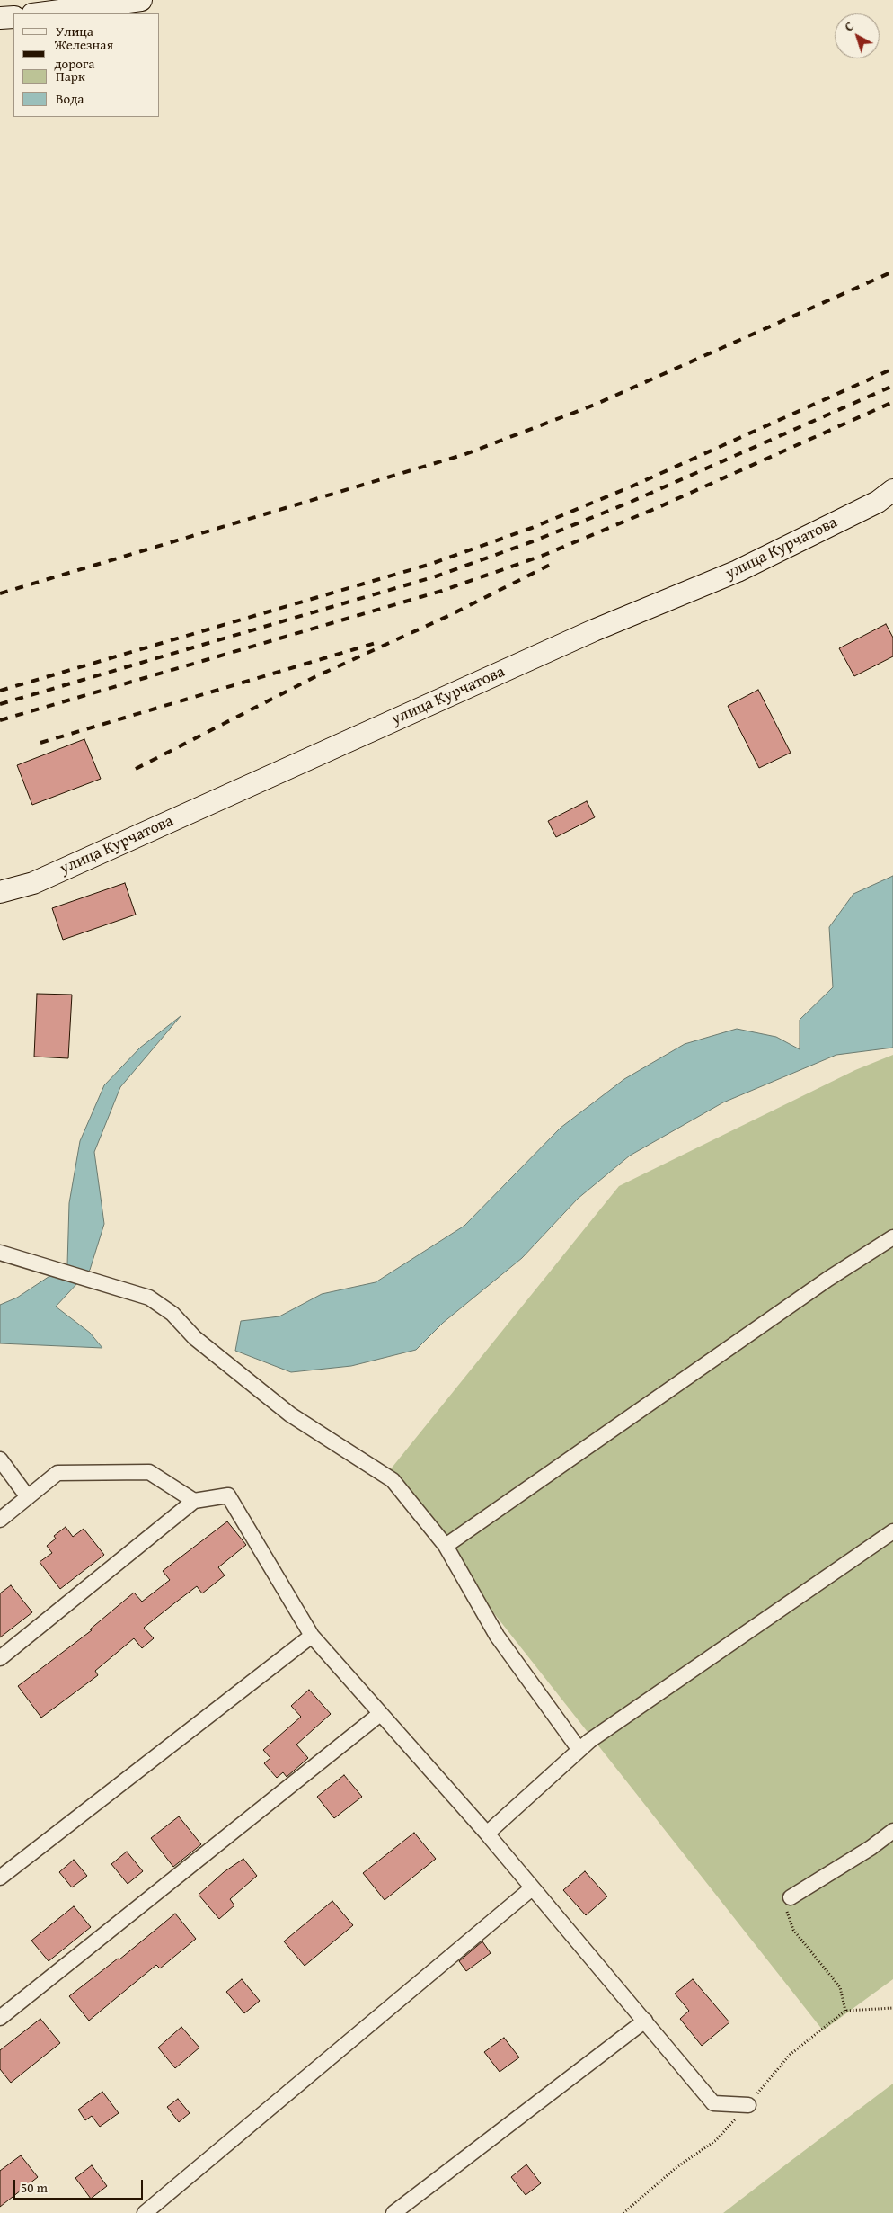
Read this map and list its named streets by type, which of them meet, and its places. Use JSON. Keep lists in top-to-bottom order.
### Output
{
  "streets": {
    "street": ["улица Курчатова"]
  },
  "legend": [
    "Улица",
    "Железная дорога",
    "Парк",
    "Вода"
  ],
  "scale_bar": "50 m",
  "north": "top left"
}
